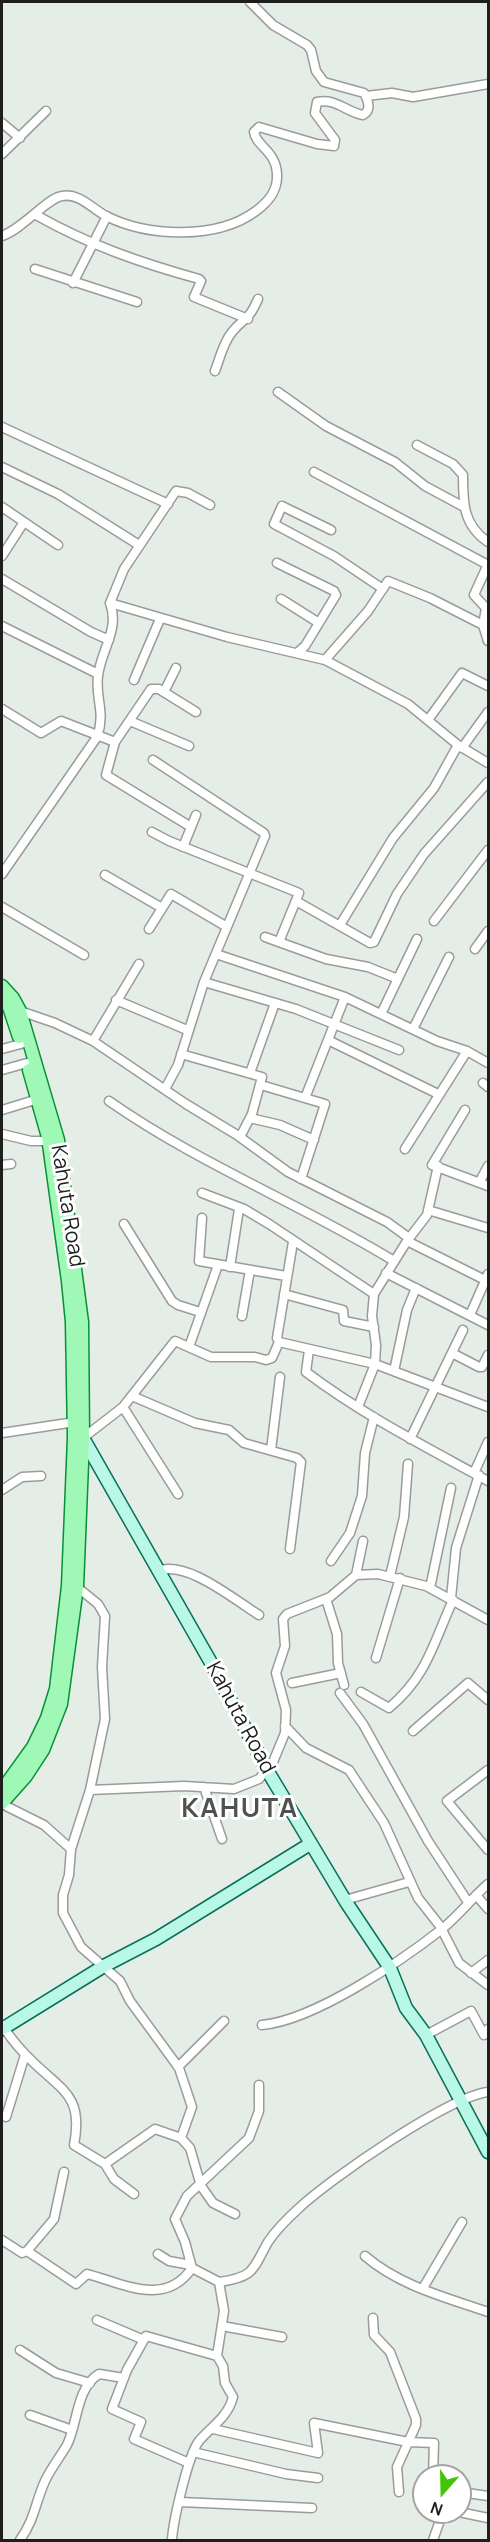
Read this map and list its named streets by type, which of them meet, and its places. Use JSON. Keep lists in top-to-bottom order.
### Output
{
  "streets": {
    "main road": ["Kahuta Road"]
  },
  "districts": ["KAHUTA"],
  "north": "bottom"
}
